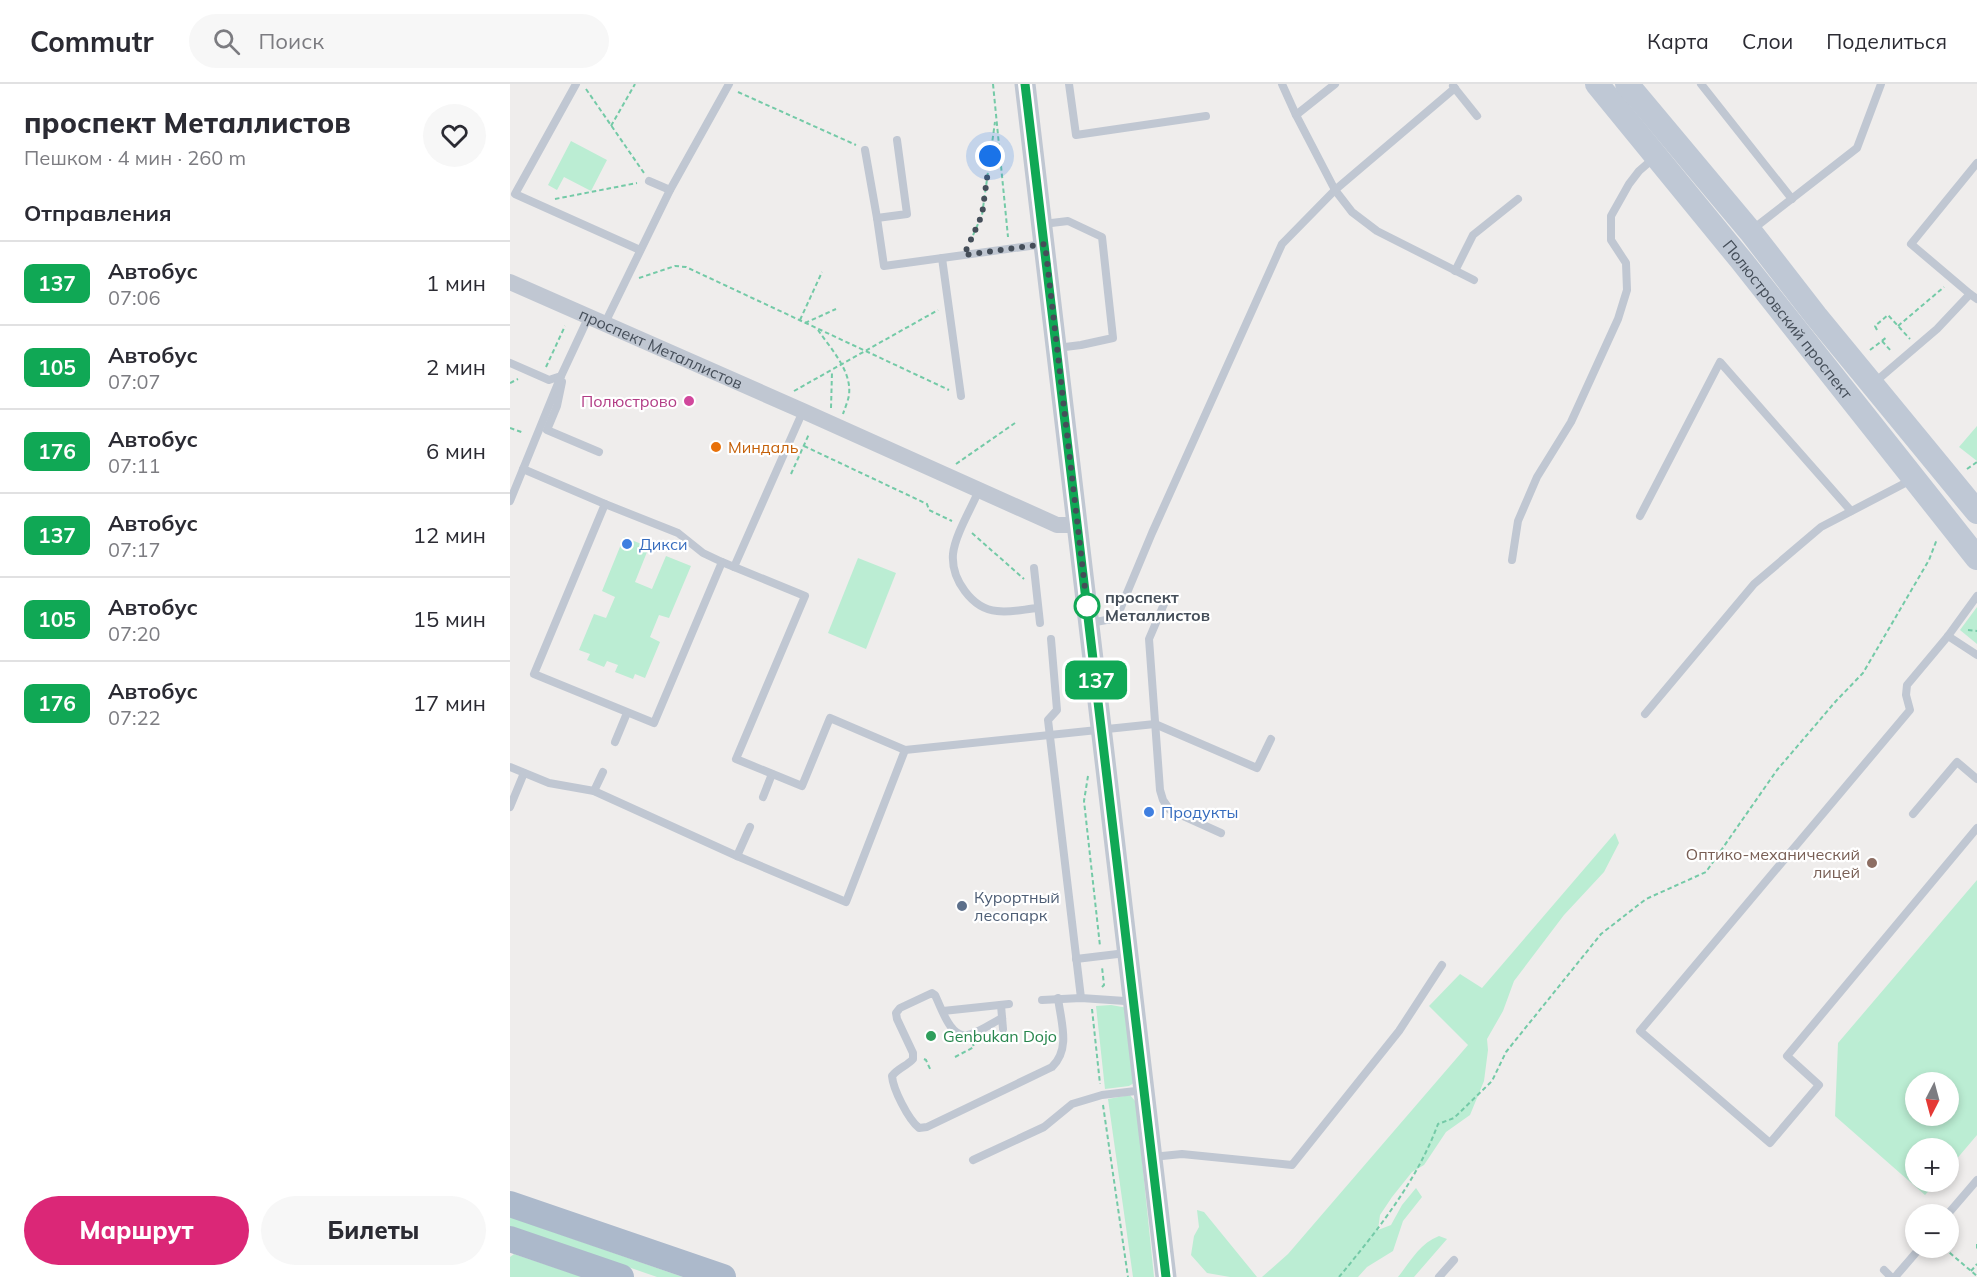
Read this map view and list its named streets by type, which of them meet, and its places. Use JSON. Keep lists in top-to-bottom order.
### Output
{
  "streets": {
    "main road": ["Полюстровский проспект"],
    "street": ["проспект Металлистов"]
  },
  "places": [
    "Полюстрово",
    "Миндаль",
    "Дикси",
    "проспект Металлистов",
    "Продукты",
    "Оптико-механический лицей",
    "Курортный лесопарк",
    "Genbukan Dojo"
  ],
  "lines": ["bus line 137"],
  "north": "bottom",
  "page": {
    "header": "Commutr",
    "search": "Поиск",
    "nav": ["Карта", "Слои", "Поделиться"],
    "heading": [
      ["проспект Металлистов", "Пешком · 4 мин · 260 m"],
      "Отправления"
    ],
    "on_map": "137",
    "list": [
      {
        "mark": "137",
        "name": "Автобус",
        "note": "07:06",
        "value": "1 мин"
      },
      {
        "mark": "105",
        "name": "Автобус",
        "note": "07:07",
        "value": "2 мин"
      },
      {
        "mark": "176",
        "name": "Автобус",
        "note": "07:11",
        "value": "6 мин"
      },
      {
        "mark": "137",
        "name": "Автобус",
        "note": "07:17",
        "value": "12 мин"
      },
      {
        "mark": "105",
        "name": "Автобус",
        "note": "07:20",
        "value": "15 мин"
      },
      {
        "mark": "176",
        "name": "Автобус",
        "note": "07:22",
        "value": "17 мин"
      }
    ],
    "map_buttons": ["+", "−"],
    "buttons": ["Маршрут", "Билеты"]
  }
}
